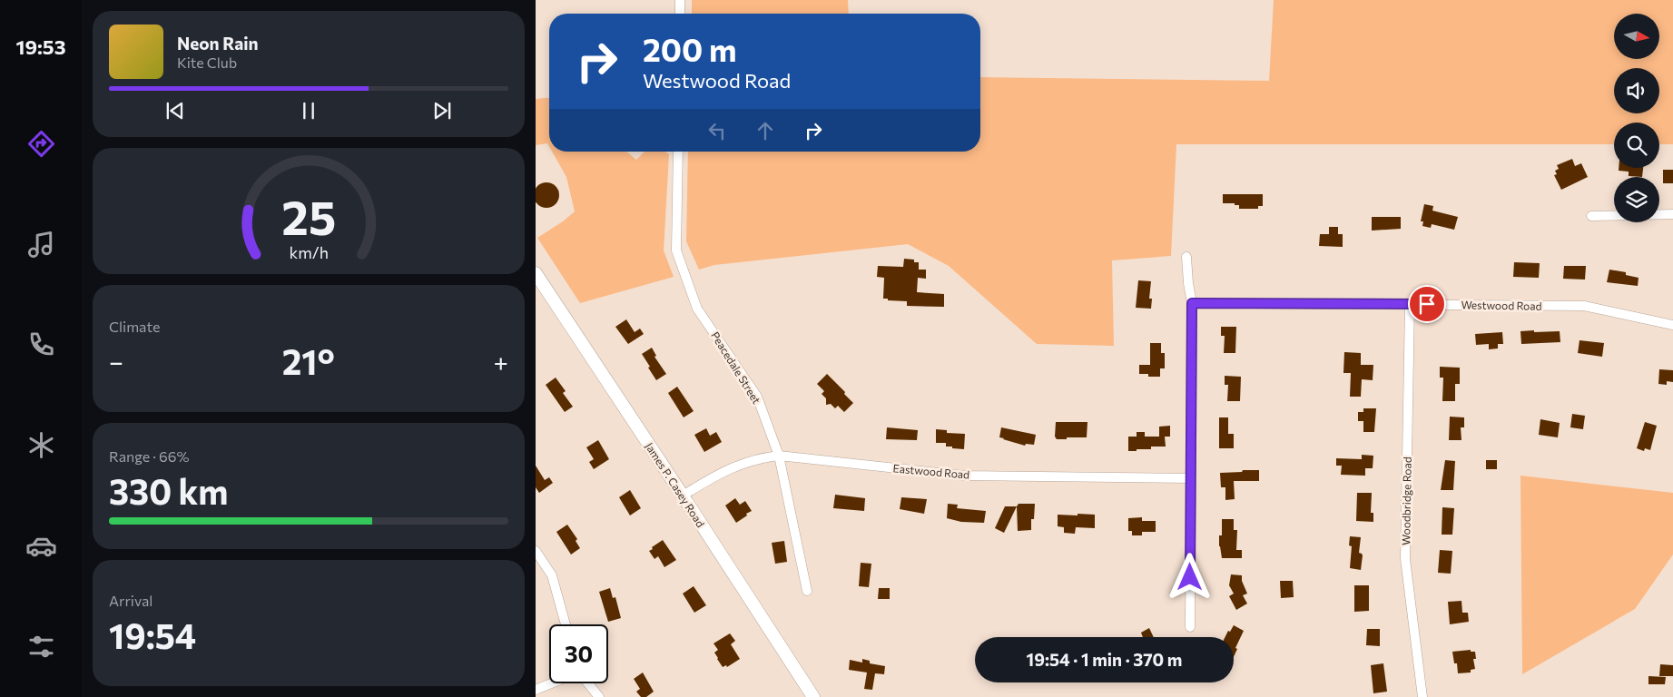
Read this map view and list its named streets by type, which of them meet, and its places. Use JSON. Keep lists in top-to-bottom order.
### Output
{
  "streets": {
    "main road": ["James P. Casey Road"],
    "street": [
      "Westwood Road",
      "Peacedale Street",
      "Eastwood Road",
      "Woodbridge Road"
    ]
  },
  "crossings": [
    ["Westwood Road", "Woodbridge Road"],
    ["Peacedale Street", "Eastwood Road"],
    ["Eastwood Road", "James P. Casey Road"]
  ],
  "north": "right",
  "page": {
    "tabs": "19:53",
    "turn": ["200 m", "Westwood Road"],
    "song": ["Neon Rain", "Kite Club"],
    "tile": [
      "Climate",
      ["Range · 66%", "330 km"],
      ["Arrival", "19:54"]
    ],
    "heat": ["−", "21°", "+"],
    "limit": "30",
    "trip": "19:54 · 1 min · 370 m",
    "gauge": ["25", "km/h"]
  }
}
